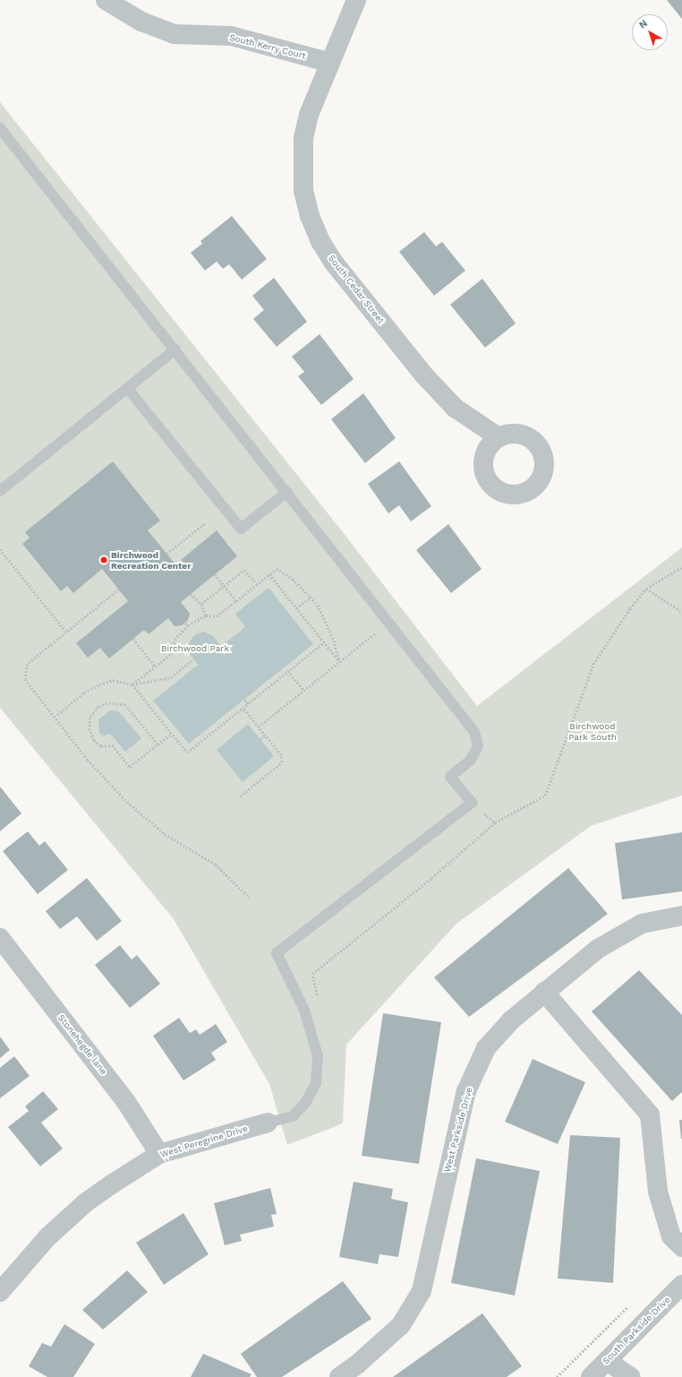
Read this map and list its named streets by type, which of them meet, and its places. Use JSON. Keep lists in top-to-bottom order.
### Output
{
  "streets": {
    "street": [
      "South Kerry Court",
      "South Cedar Street",
      "Stonehegde lane",
      "West Parkside Drive",
      "West Peregrine Drive",
      "South Parkside Drive"
    ]
  },
  "crossings": [
    ["South Kerry Court", "South Cedar Street"],
    ["Stonehegde lane", "West Peregrine Drive"]
  ],
  "parks": ["Birchwood Park", "Birchwood Park South"],
  "places": ["Birchwood Recreation Center"],
  "north": "top left"
}
